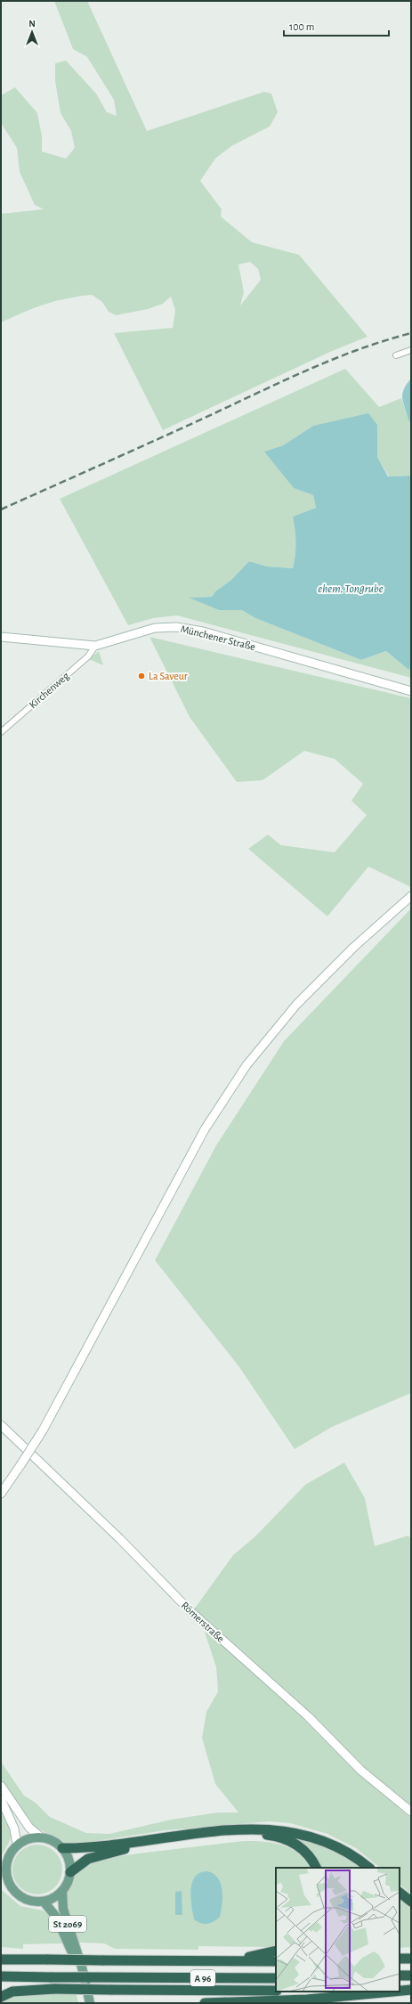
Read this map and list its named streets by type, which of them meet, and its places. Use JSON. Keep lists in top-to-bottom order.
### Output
{
  "streets": {
    "highway": ["A 96"],
    "main road": ["St 2069"],
    "street": ["Münchener Straße", "Kirchenweg", "Römerstraße"]
  },
  "crossings": [
    ["Münchener Straße", "Kirchenweg"]
  ],
  "water": ["ehem. Tongrube"],
  "places": ["La Saveur"],
  "scale_bar": "100 m",
  "north": "top"
}
